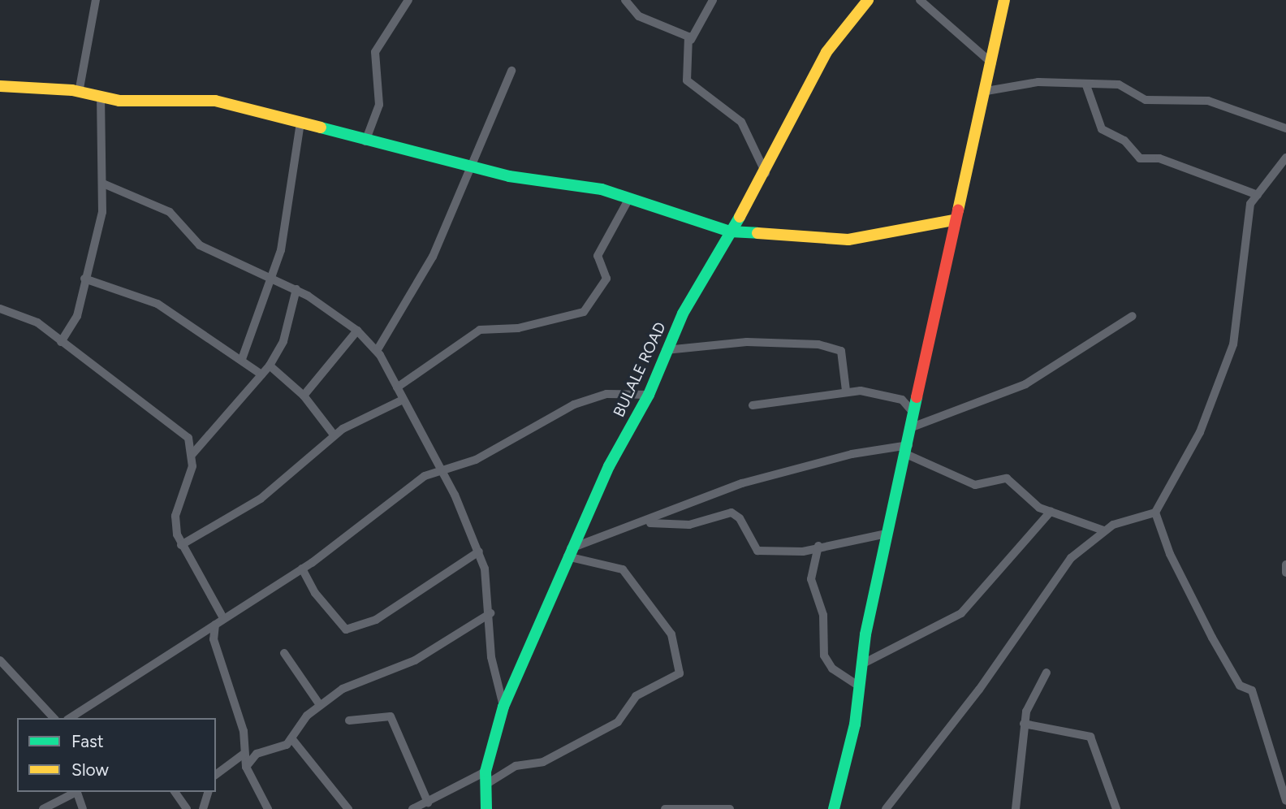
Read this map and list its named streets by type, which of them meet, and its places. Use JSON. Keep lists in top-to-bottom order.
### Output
{
  "streets": {
    "street": ["BULALE ROAD"]
  },
  "legend": ["Fast", "Slow"]
}
